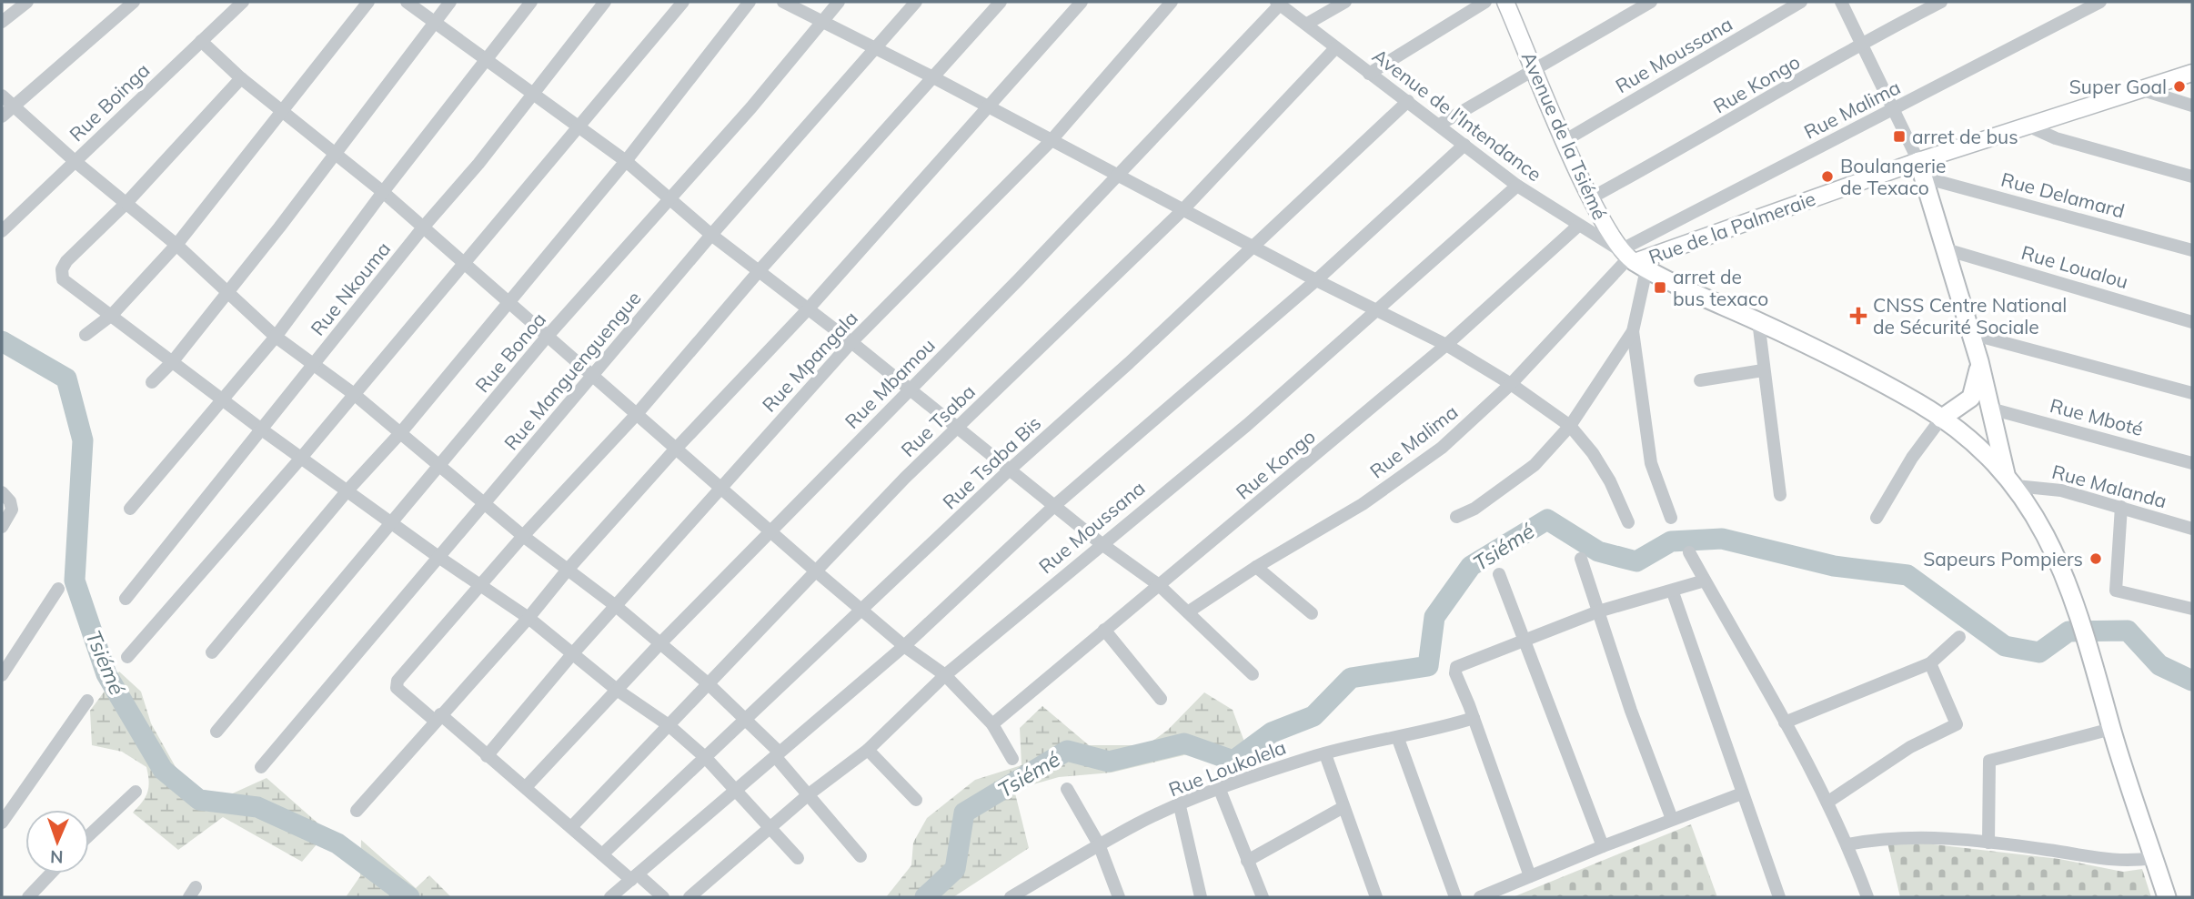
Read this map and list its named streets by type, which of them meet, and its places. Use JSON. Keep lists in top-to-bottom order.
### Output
{
  "streets": {
    "main road": ["Avenue de la Tsiémé", "Rue de la Palmeraie"],
    "street": [
      "Rue Moussana",
      "Rue Kongo",
      "Rue Boinga",
      "Rue Malima",
      "Avenue de l'Intendance",
      "Rue Delamard",
      "Rue Loualou",
      "Rue Nkouma",
      "Rue Bonoa",
      "Rue Mpangala",
      "Rue Manguenguengue",
      "Rue Mbamou",
      "Rue Mboté",
      "Rue Tsaba",
      "Rue Tsaba Bis",
      "Rue Malanda",
      "Rue Loukolela"
    ]
  },
  "crossings": [
    ["Rue Moussana", "Avenue de l'Intendance"],
    ["Rue Moussana", "Avenue de la Tsiémé"],
    ["Rue Kongo", "Avenue de l'Intendance"],
    ["Rue Kongo", "Avenue de la Tsiémé"],
    ["Rue Malima", "Avenue de l'Intendance"],
    ["Rue Malima", "Avenue de la Tsiémé"],
    ["Rue Malima", "Rue de la Palmeraie"],
    ["Avenue de l'Intendance", "Avenue de la Tsiémé"],
    ["Avenue de l'Intendance", "Rue de la Palmeraie"],
    ["Avenue de l'Intendance", "Rue Mbamou"],
    ["Avenue de l'Intendance", "Rue Tsaba"],
    ["Avenue de l'Intendance", "Rue Tsaba Bis"],
    ["Avenue de la Tsiémé", "Rue de la Palmeraie"],
    ["Rue Delamard", "Rue de la Palmeraie"]
  ],
  "water": ["Tsiémé"],
  "places": {
    "other": ["Super Goal", "Boulangerie de Texaco", "Sapeurs Pompiers"],
    "transit": ["arret de bus", "arret de bus texaco"],
    "health": ["CNSS Centre National de Sécurité Sociale"]
  },
  "north": "bottom"
}
